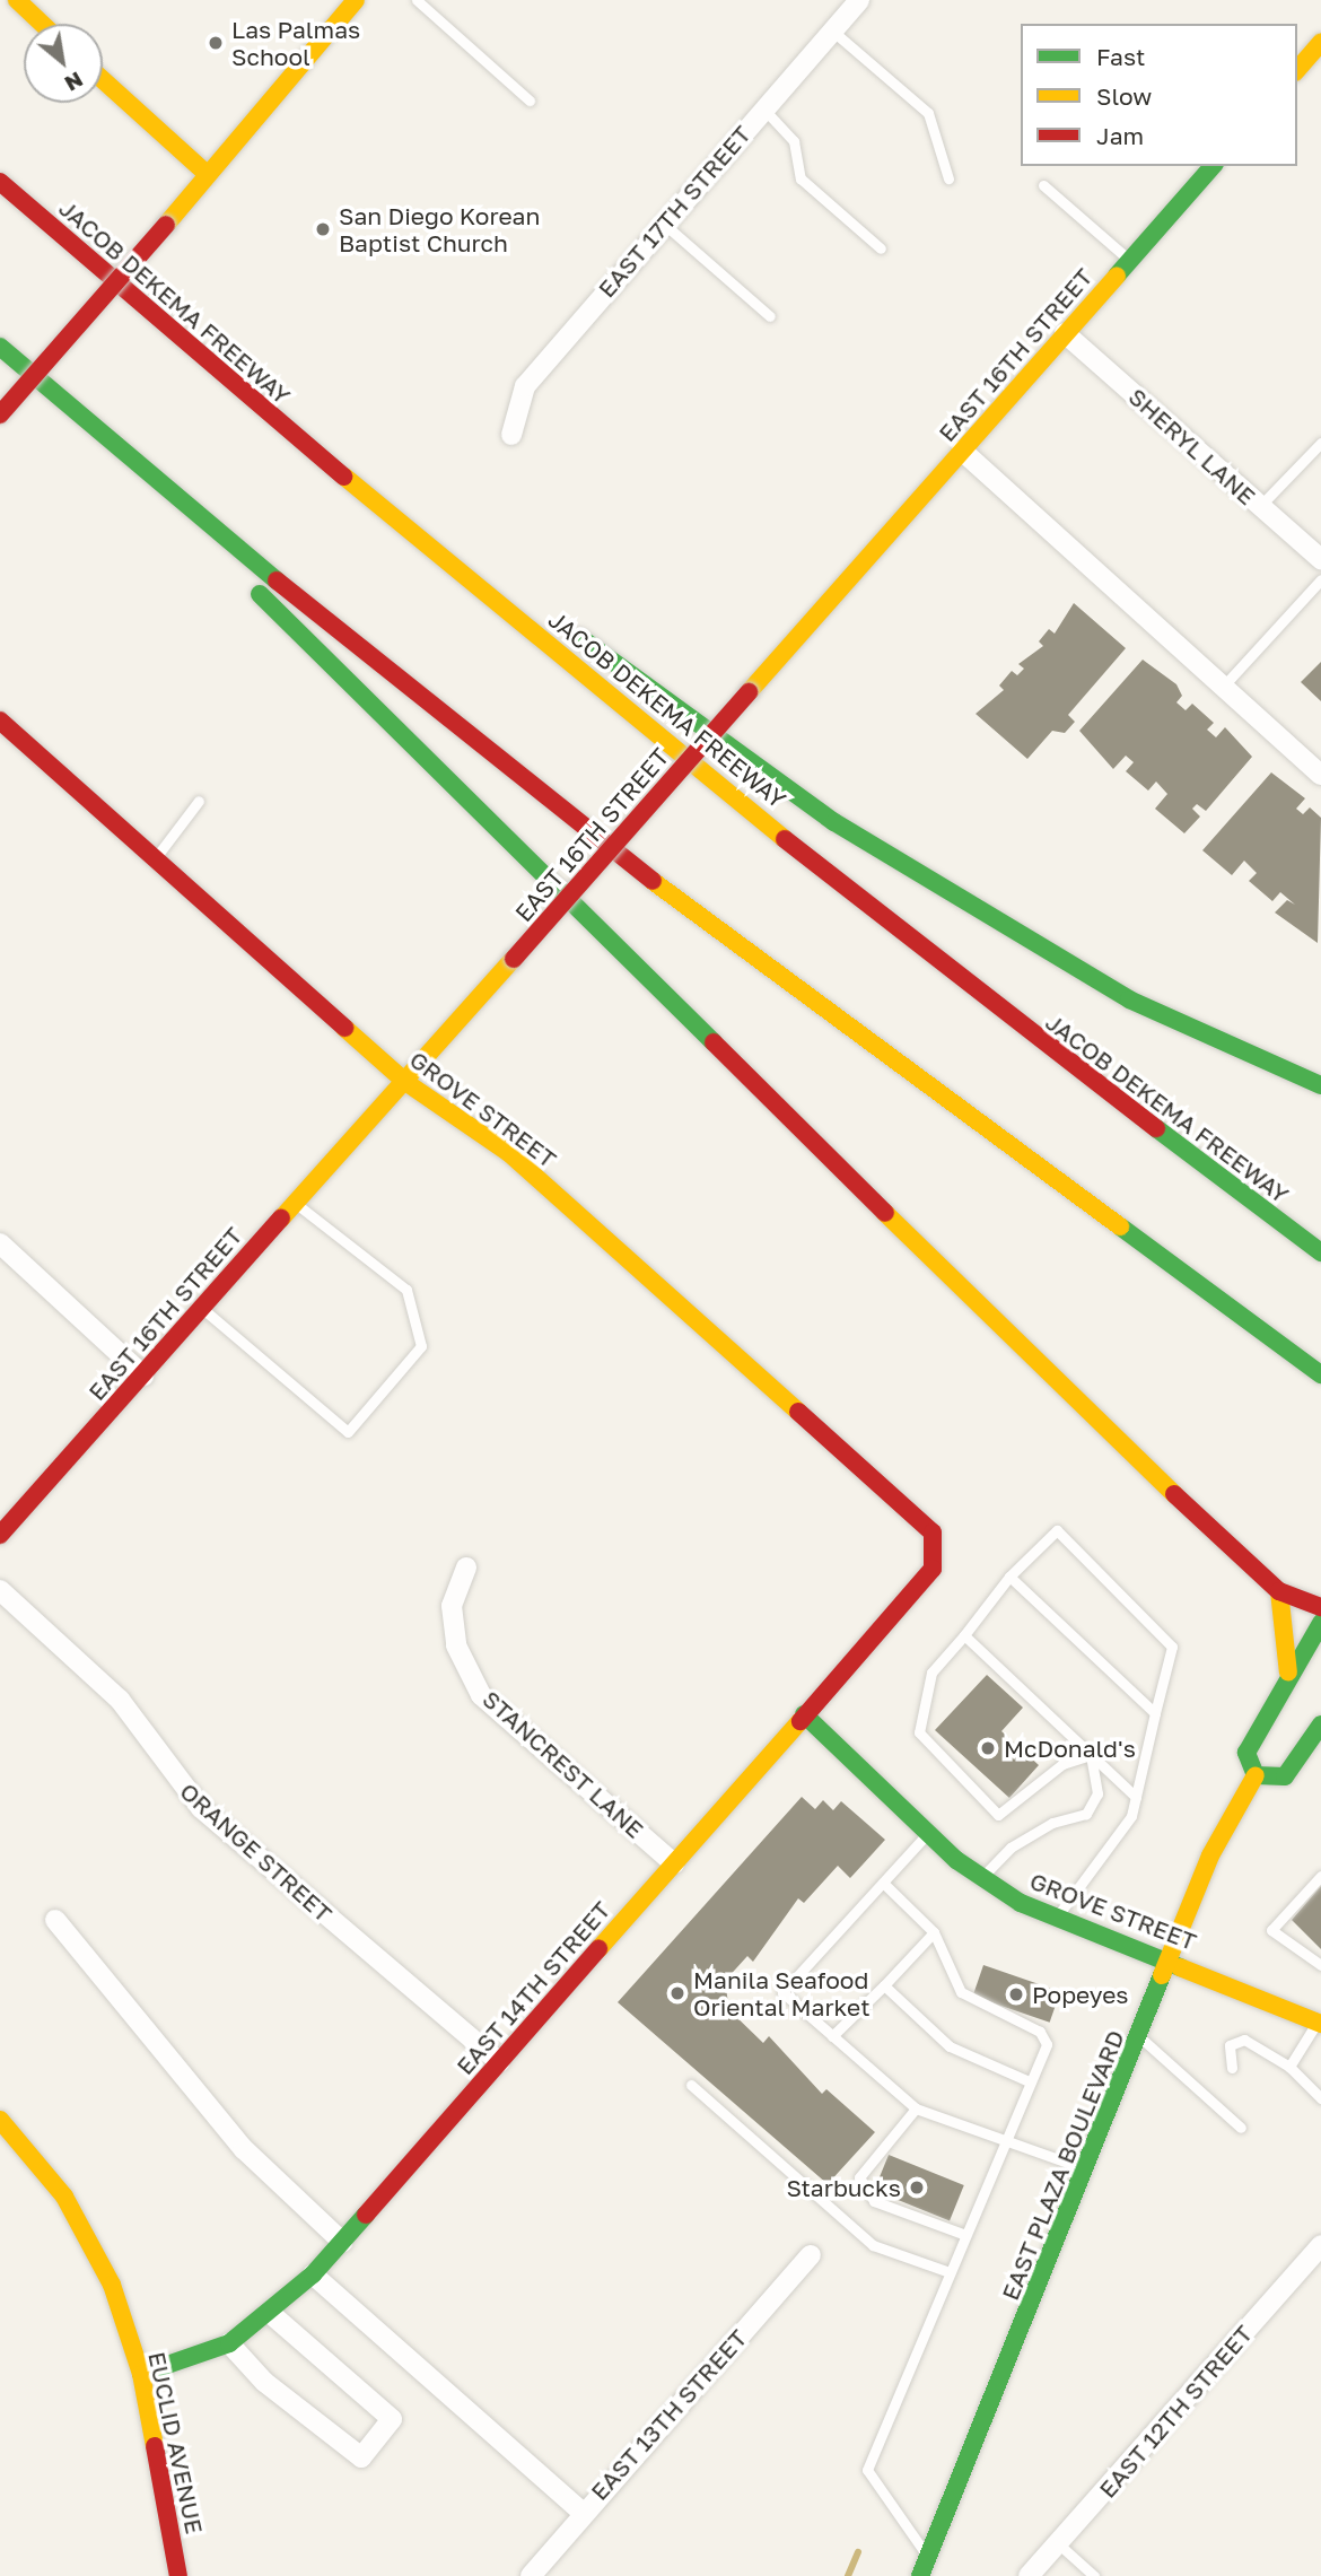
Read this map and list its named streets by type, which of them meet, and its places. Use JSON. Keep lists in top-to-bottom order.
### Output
{
  "streets": {
    "main road": [
      "JACOB DEKEMA FREEWAY",
      "EAST 16TH STREET",
      "GROVE STREET",
      "EAST 14TH STREET",
      "EAST PLAZA BOULEVARD",
      "EUCLID AVENUE"
    ],
    "street": [
      "EAST 17TH STREET",
      "SHERYL LANE",
      "STANCREST LANE",
      "ORANGE STREET",
      "EAST 12TH STREET",
      "EAST 13TH STREET"
    ]
  },
  "crossings": [
    ["EAST 16TH STREET", "SHERYL LANE"],
    ["EAST 16TH STREET", "GROVE STREET"],
    ["GROVE STREET", "EAST 14TH STREET"],
    ["GROVE STREET", "EAST PLAZA BOULEVARD"],
    ["STANCREST LANE", "EAST 14TH STREET"],
    ["ORANGE STREET", "EAST 14TH STREET"],
    ["EAST 14TH STREET", "EUCLID AVENUE"]
  ],
  "places": [
    "Las Palmas School",
    "San Diego Korean Baptist Church",
    "McDonald's",
    "Manila Seafood Oriental Market",
    "Popeyes",
    "Starbucks"
  ],
  "legend": ["Fast", "Slow", "Jam"],
  "north": "bottom right"
}
